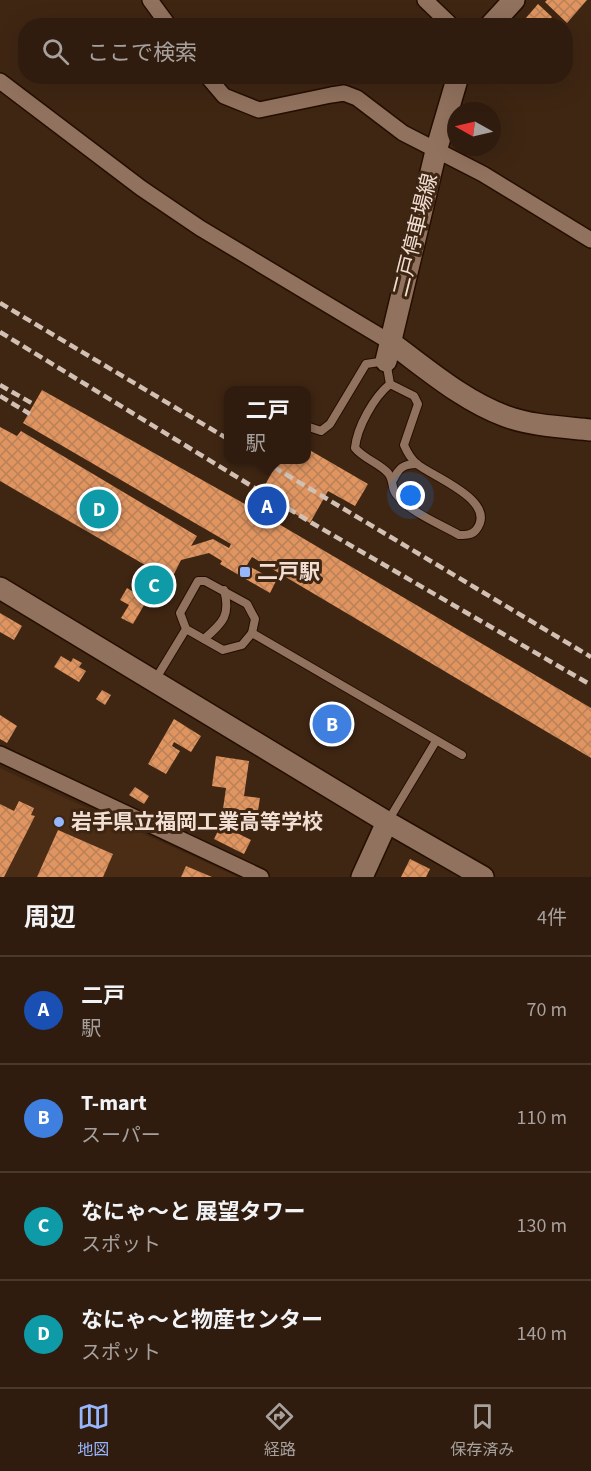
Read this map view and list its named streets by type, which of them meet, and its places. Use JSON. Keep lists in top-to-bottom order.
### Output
{
  "streets": {
    "street": ["二戸停車場線"]
  },
  "places": {
    "transit": ["二戸駅"],
    "other": ["岩手県立福岡工業高等学校"]
  },
  "north": "left",
  "page": {
    "search": "ここで検索",
    "popup": ["二戸", "駅"],
    "pins": [
      "A",
      "D",
      "C",
      "B"
    ],
    "heading": ["周辺", "4件"],
    "list": [
      {
        "mark": "A",
        "name": "二戸",
        "note": "駅",
        "value": "70 m"
      },
      {
        "mark": "B",
        "name": "T-mart",
        "note": "スーパー",
        "value": "110 m"
      },
      {
        "mark": "C",
        "name": "なにゃ～と 展望タワー",
        "note": "スポット",
        "value": "130 m"
      },
      {
        "mark": "D",
        "name": "なにゃ～と物産センター",
        "note": "スポット",
        "value": "140 m"
      }
    ],
    "nav": ["地図", "経路", "保存済み"]
  }
}
